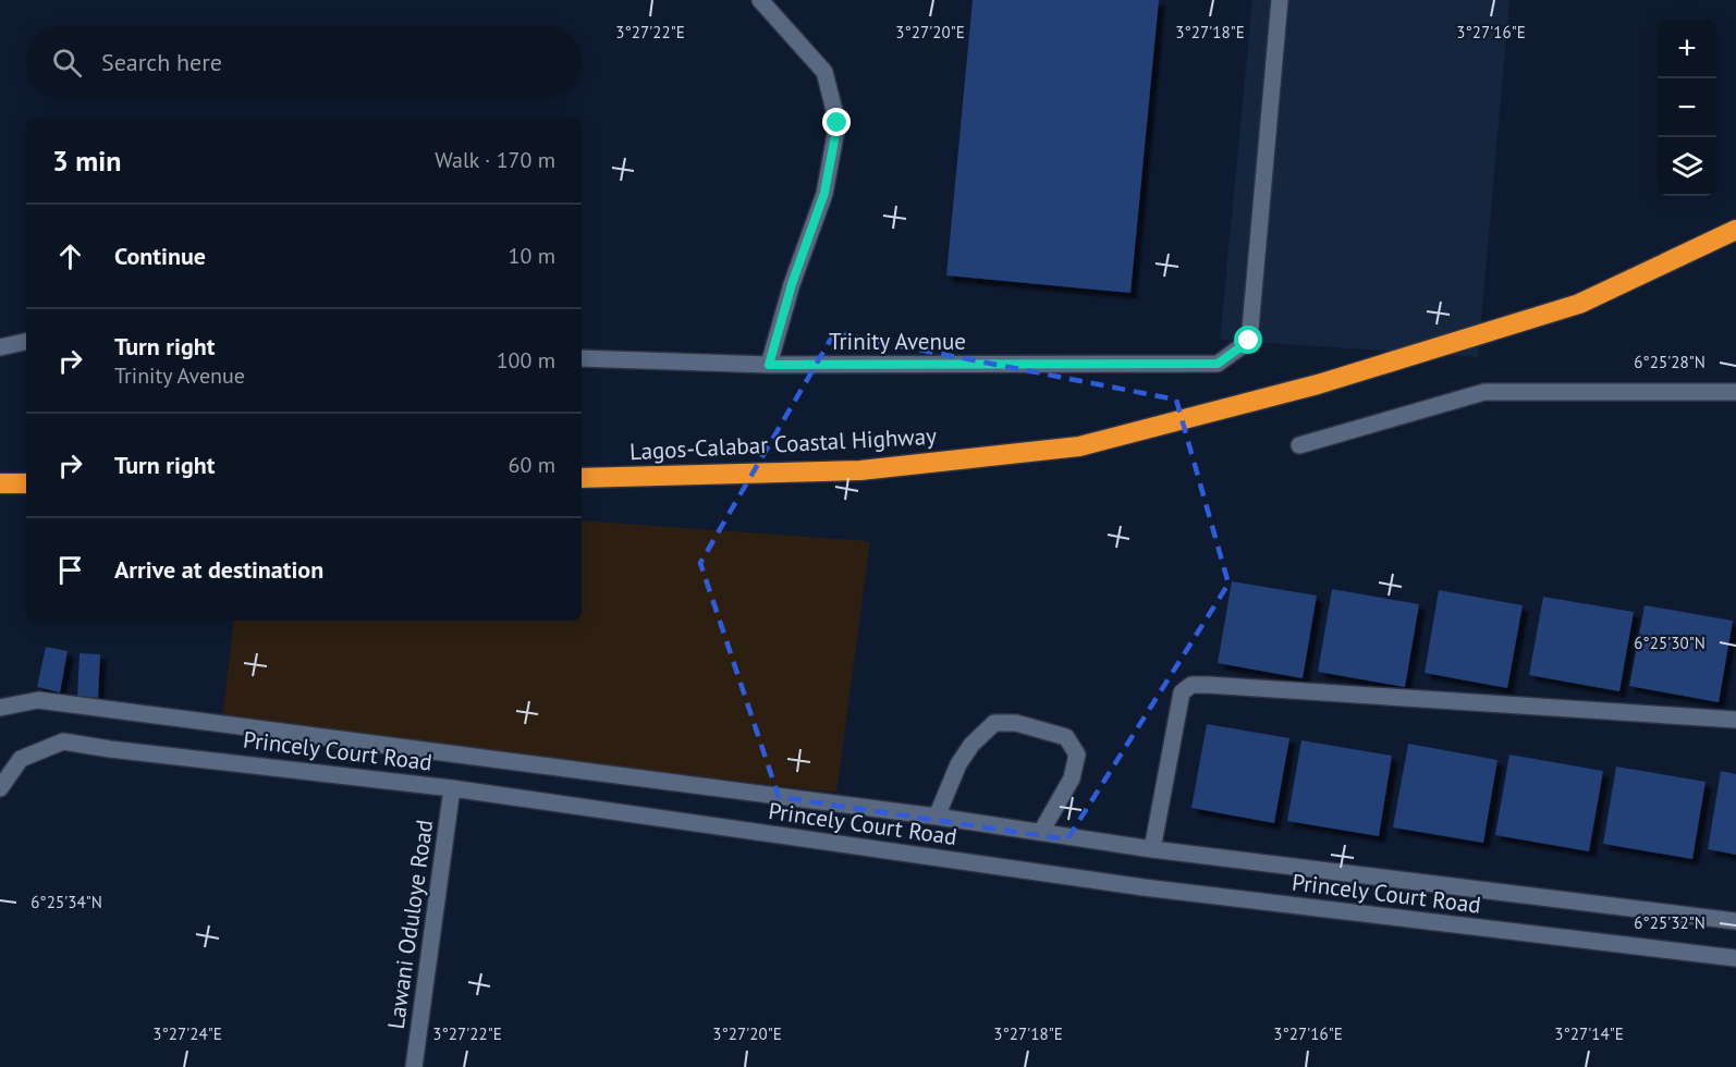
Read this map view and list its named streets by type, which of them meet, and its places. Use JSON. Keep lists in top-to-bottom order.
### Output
{
  "streets": {
    "highway": ["Lagos-Calabar Coastal Highway"],
    "street": ["Trinity Avenue", "Princely Court Road", "Lawani Oduloye Road"]
  },
  "crossings": [
    ["Princely Court Road", "Lawani Oduloye Road"]
  ],
  "page": {
    "map_buttons": ["+", "−"],
    "search": "Search here",
    "heading": ["3 min", "Walk · 170 m"],
    "list": [
      ["Continue", "10 m"],
      ["Turn right", "Trinity Avenue", "100 m"],
      ["Turn right", "60 m"],
      "Arrive at destination"
    ]
  },
  "coordinates": [
    "3°27'22\"E",
    "3°27'20\"E",
    "3°27'18\"E",
    "3°27'16\"E",
    "6°25'28\"N",
    "6°25'30\"N",
    "6°25'34\"N",
    "6°25'32\"N",
    "3°27'24\"E",
    "3°27'14\"E"
  ]
}
